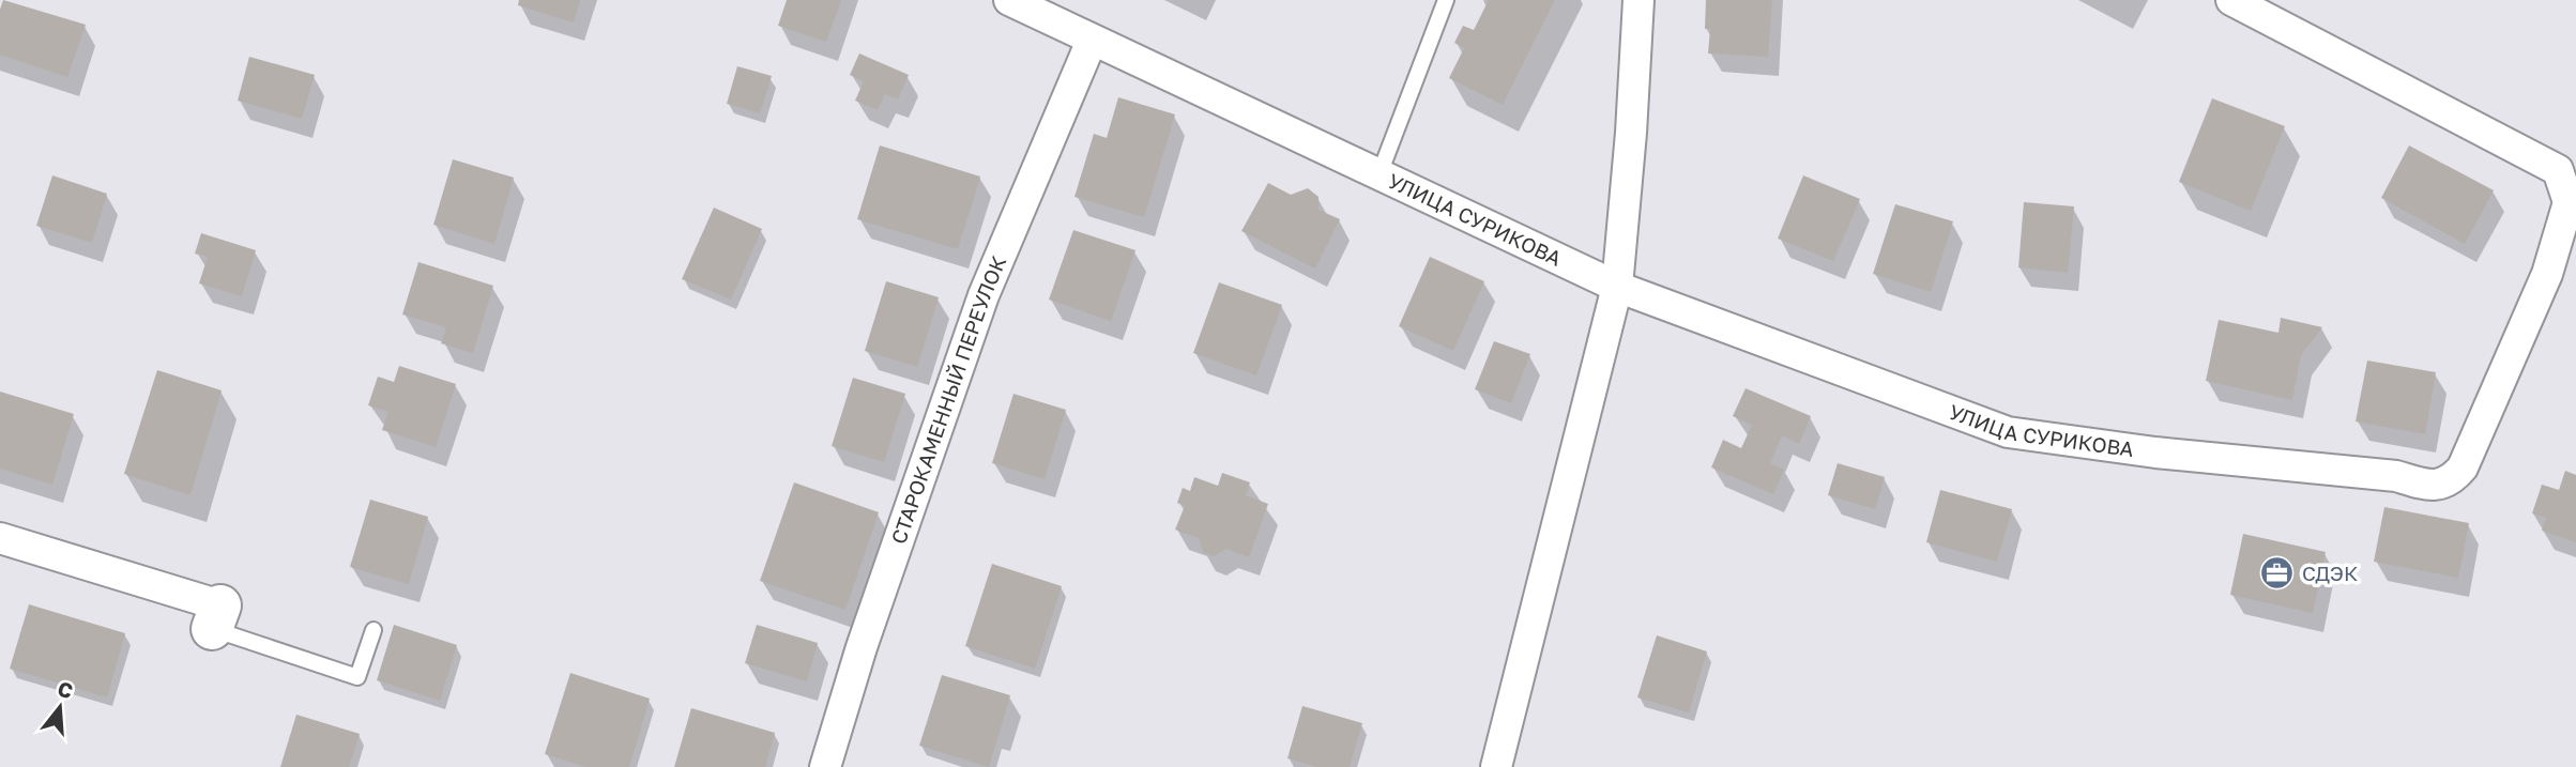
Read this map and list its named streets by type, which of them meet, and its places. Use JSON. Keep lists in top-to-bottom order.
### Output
{
  "streets": {
    "street": ["УЛИЦА СУРИКОВА", "СТАРОКАМЕННЫЙ ПЕРЕУЛОК"]
  },
  "crossings": [
    ["УЛИЦА СУРИКОВА", "СТАРОКАМЕННЫЙ ПЕРЕУЛОК"]
  ],
  "places": {
    "office": ["СДЭК"]
  },
  "north": "top"
}
